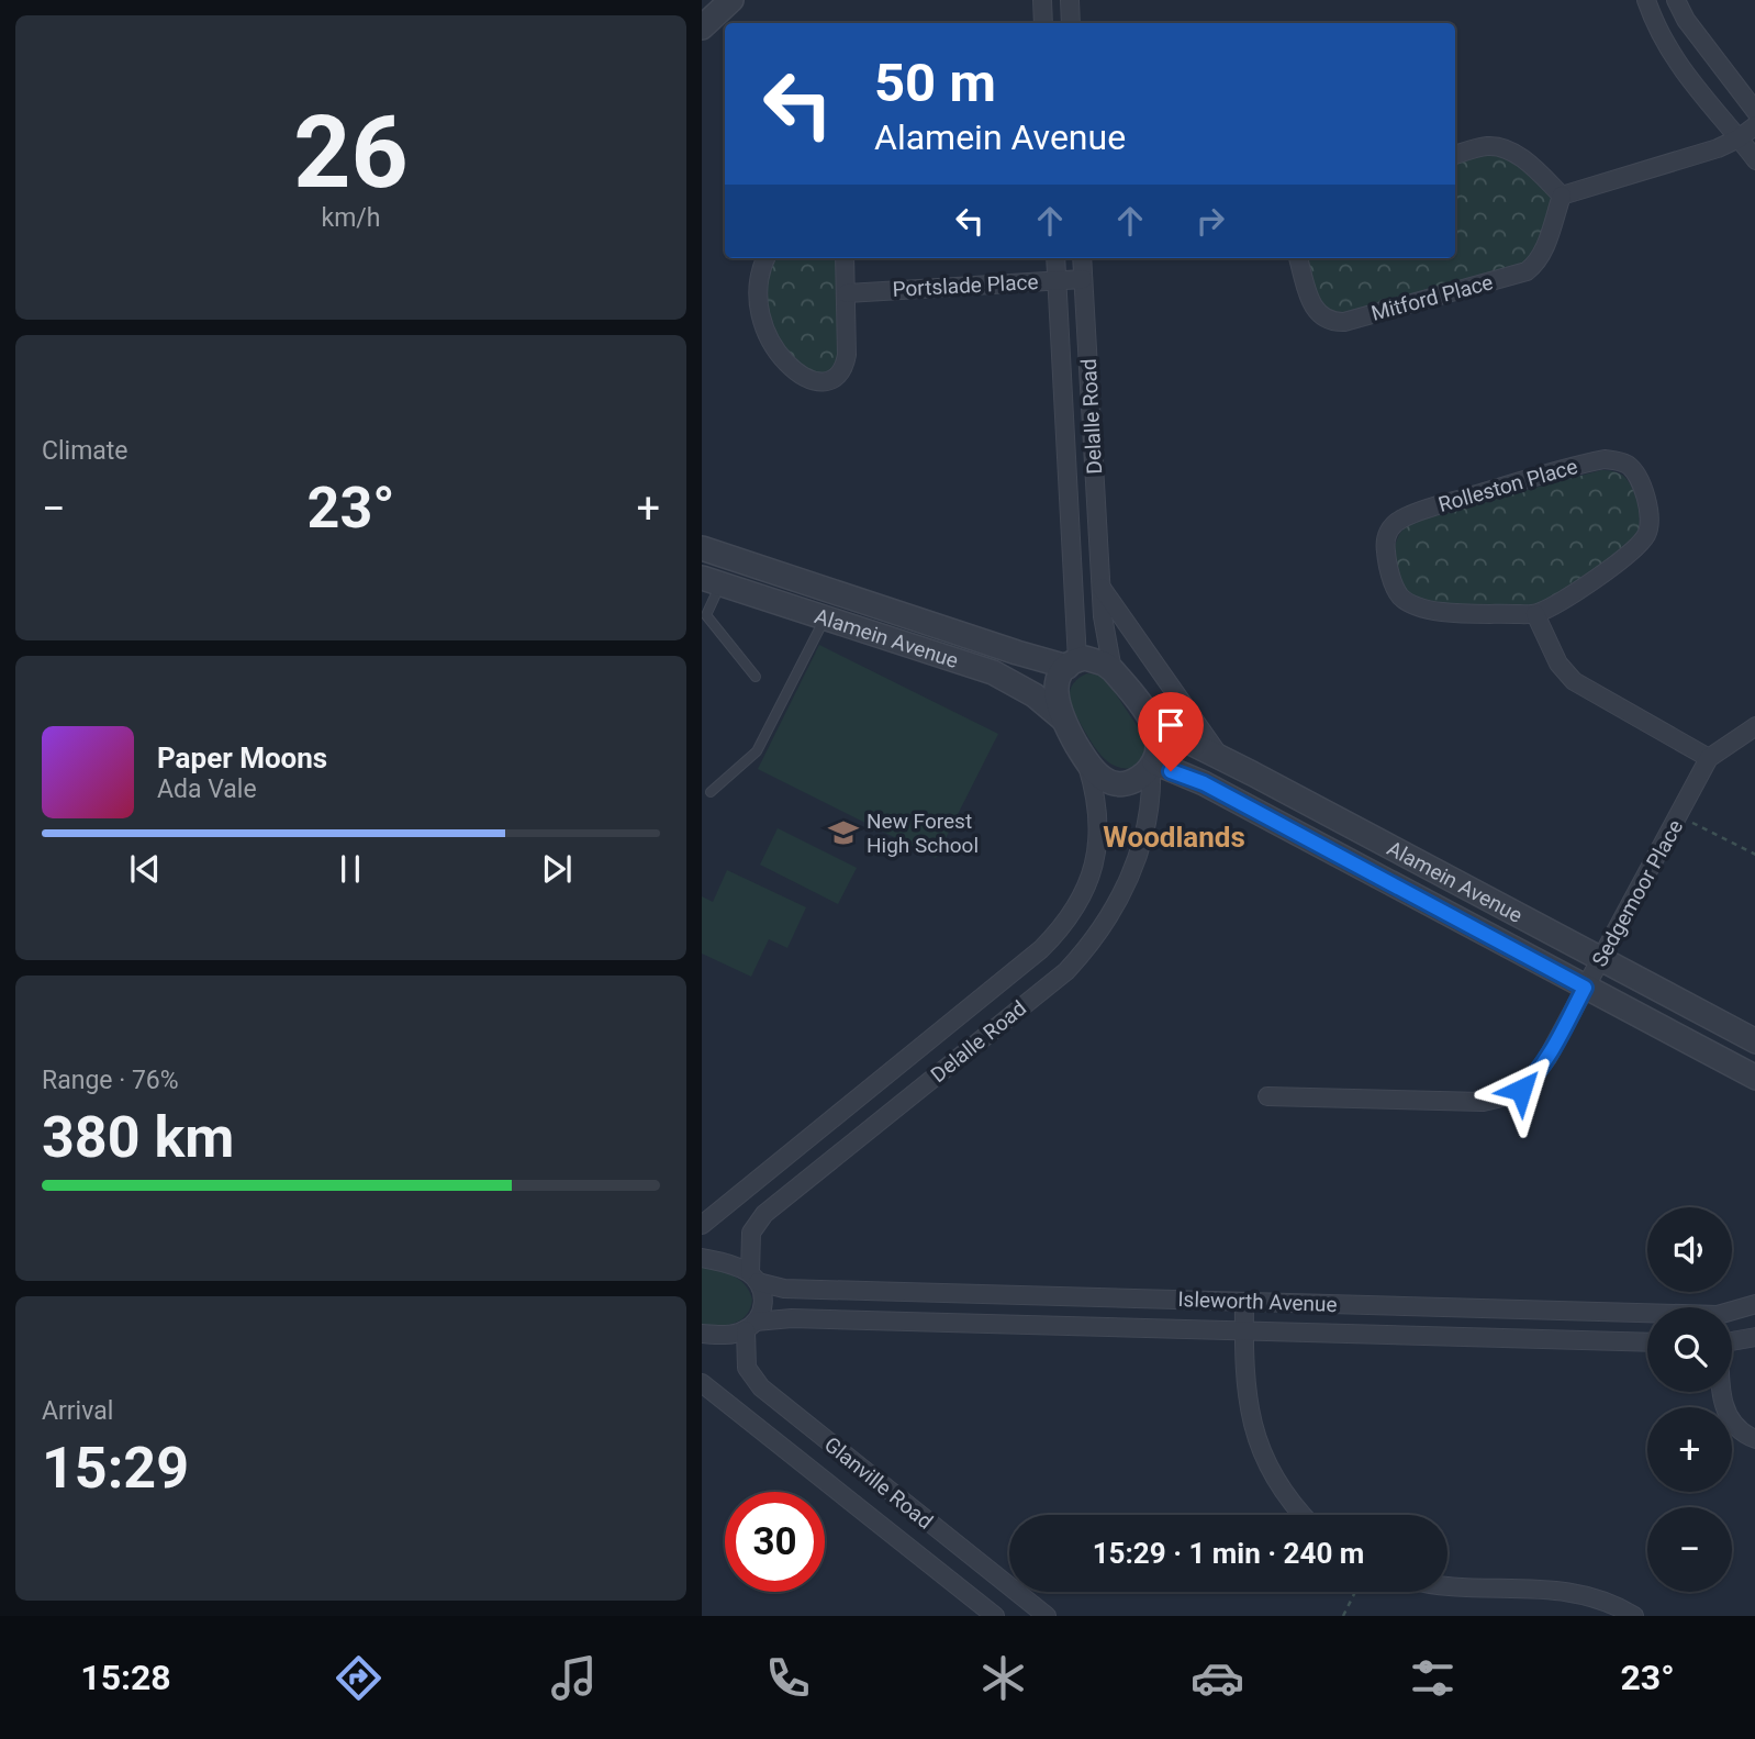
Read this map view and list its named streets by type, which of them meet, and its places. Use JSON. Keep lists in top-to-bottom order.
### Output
{
  "streets": {
    "street": [
      "Portslade Place",
      "Mitford Place",
      "Delalle Road",
      "Rolleston Place",
      "Alamein Avenue",
      "Sedgemoor Place",
      "Isleworth Avenue",
      "Glanville Road"
    ]
  },
  "crossings": [
    ["Portslade Place", "Delalle Road"],
    ["Delalle Road", "Alamein Avenue"],
    ["Delalle Road", "Isleworth Avenue"],
    ["Delalle Road", "Glanville Road"],
    ["Alamein Avenue", "Sedgemoor Place"],
    ["Isleworth Avenue", "Glanville Road"]
  ],
  "districts": ["Woodlands"],
  "places": {
    "school or university": ["New Forest High School"]
  },
  "page": {
    "tile": [
      ["26", "km/h"],
      "Climate",
      ["Range · 76%", "380 km"],
      ["Arrival", "15:29"]
    ],
    "turn": ["50 m", "Alamein Avenue"],
    "heat": ["−", "23°", "+"],
    "song": ["Paper Moons", "Ada Vale"],
    "map_buttons": ["+", "−"],
    "limit": "30",
    "trip": "15:29 · 1 min · 240 m",
    "tabs": ["15:28", "23°"]
  }
}
